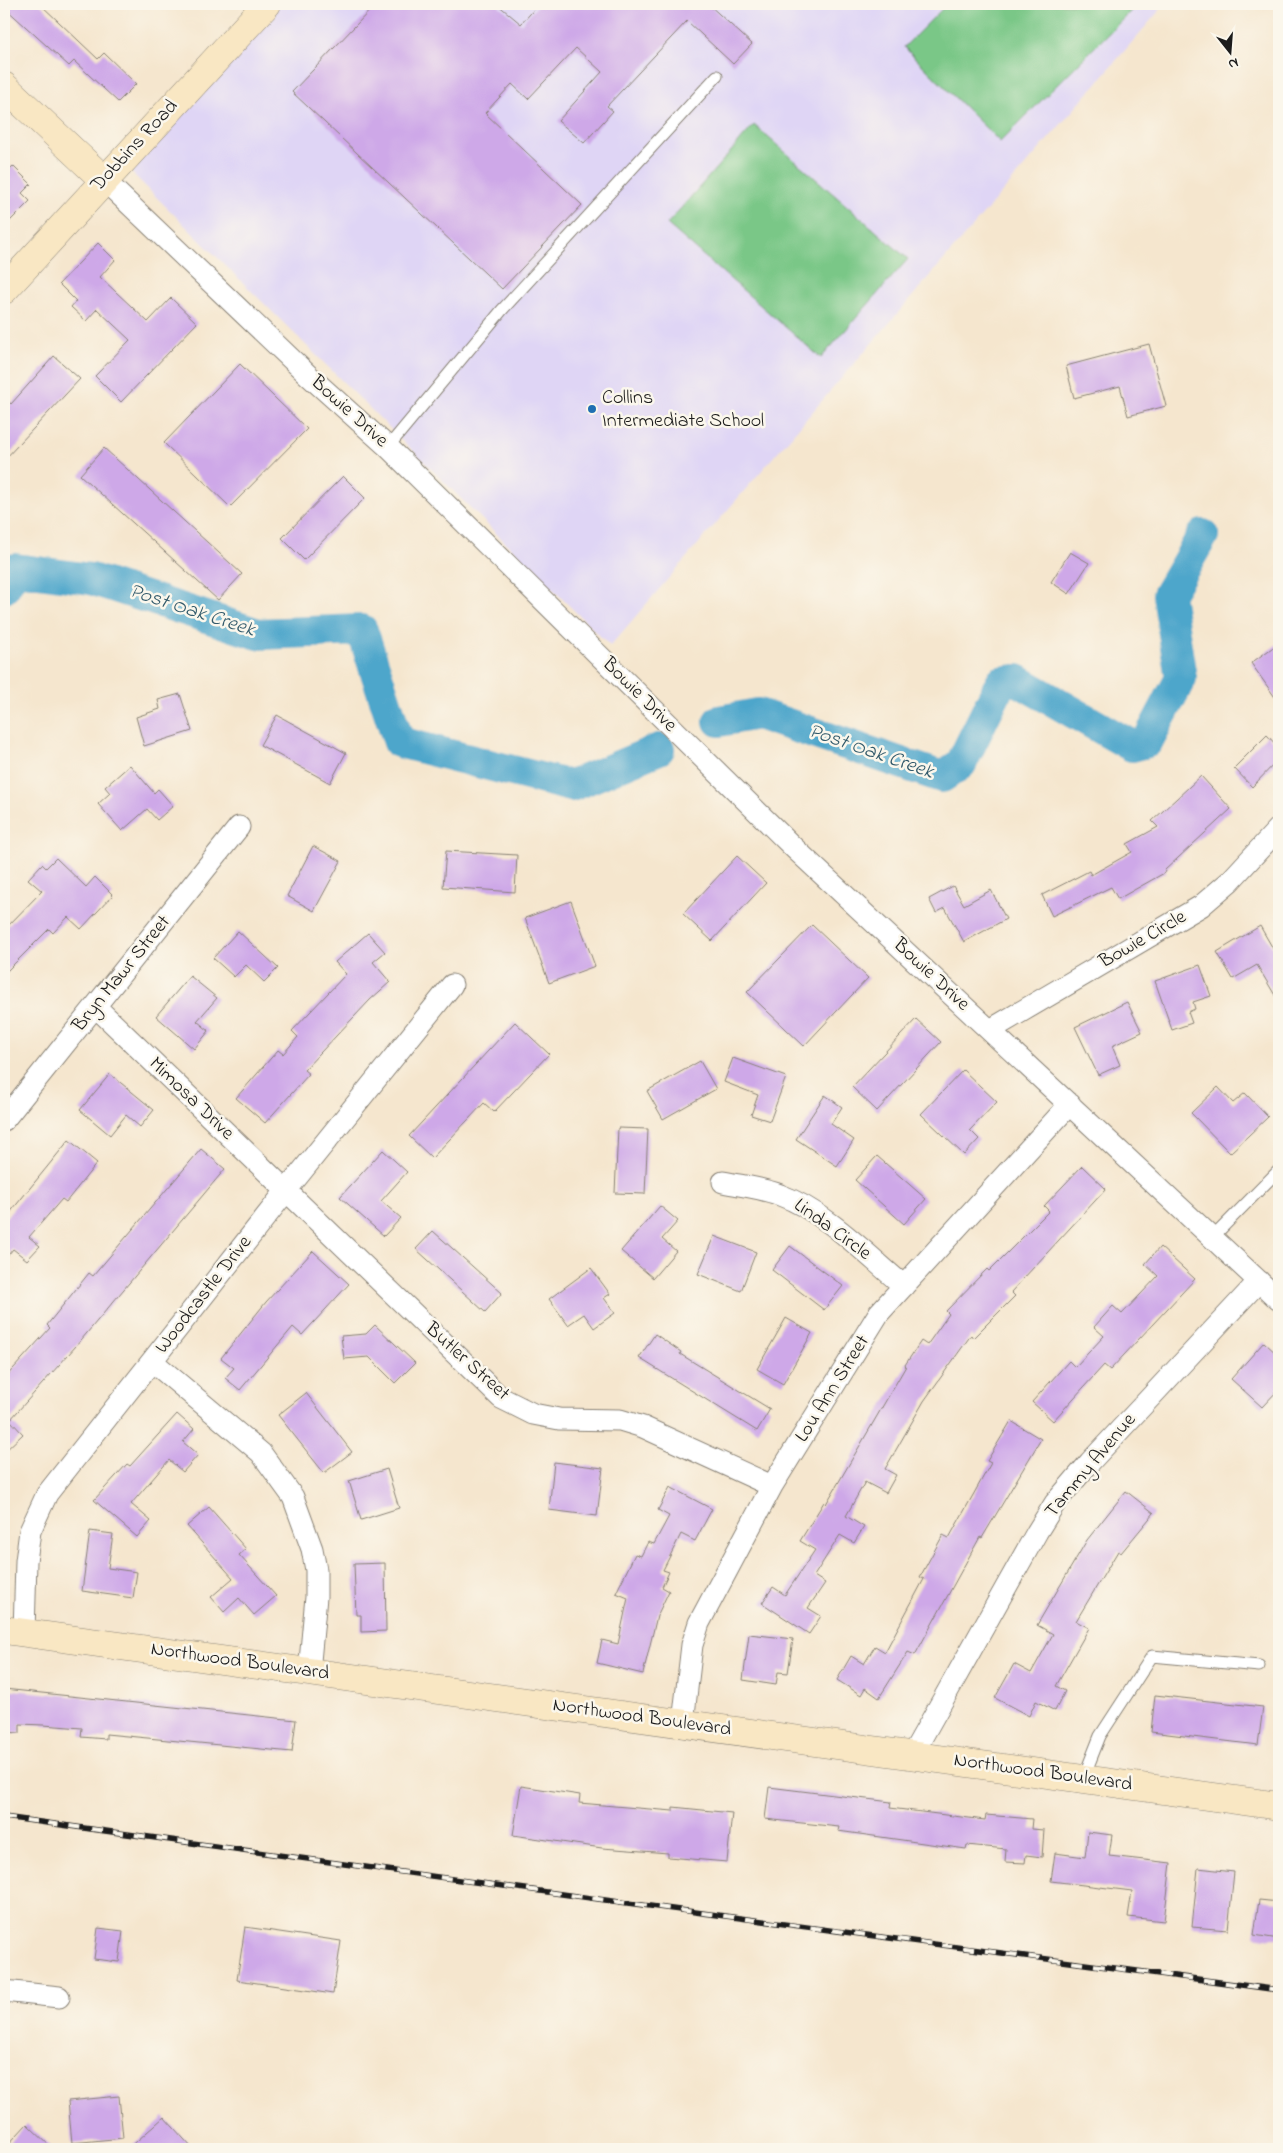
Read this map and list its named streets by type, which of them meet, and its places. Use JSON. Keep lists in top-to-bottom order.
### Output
{
  "streets": {
    "street": [
      "Dobbins Road",
      "Bowie Drive",
      "Bowie Circle",
      "Bryn Mawr Street",
      "Mimosa Drive",
      "Linda Circle",
      "Woodcastle Drive",
      "Butler Street",
      "Lou Ann Street",
      "Tammy Avenue",
      "Northwood Boulevard"
    ]
  },
  "crossings": [
    ["Dobbins Road", "Bowie Drive"],
    ["Bowie Drive", "Bowie Circle"],
    ["Bowie Drive", "Lou Ann Street"],
    ["Bowie Drive", "Tammy Avenue"],
    ["Bryn Mawr Street", "Mimosa Drive"],
    ["Mimosa Drive", "Woodcastle Drive"],
    ["Mimosa Drive", "Butler Street"],
    ["Linda Circle", "Lou Ann Street"],
    ["Woodcastle Drive", "Butler Street"],
    ["Woodcastle Drive", "Northwood Boulevard"],
    ["Butler Street", "Lou Ann Street"],
    ["Lou Ann Street", "Northwood Boulevard"],
    ["Tammy Avenue", "Northwood Boulevard"]
  ],
  "water": ["Post Oak Creek"],
  "places": ["Collins Intermediate School"],
  "north": "bottom"
}
